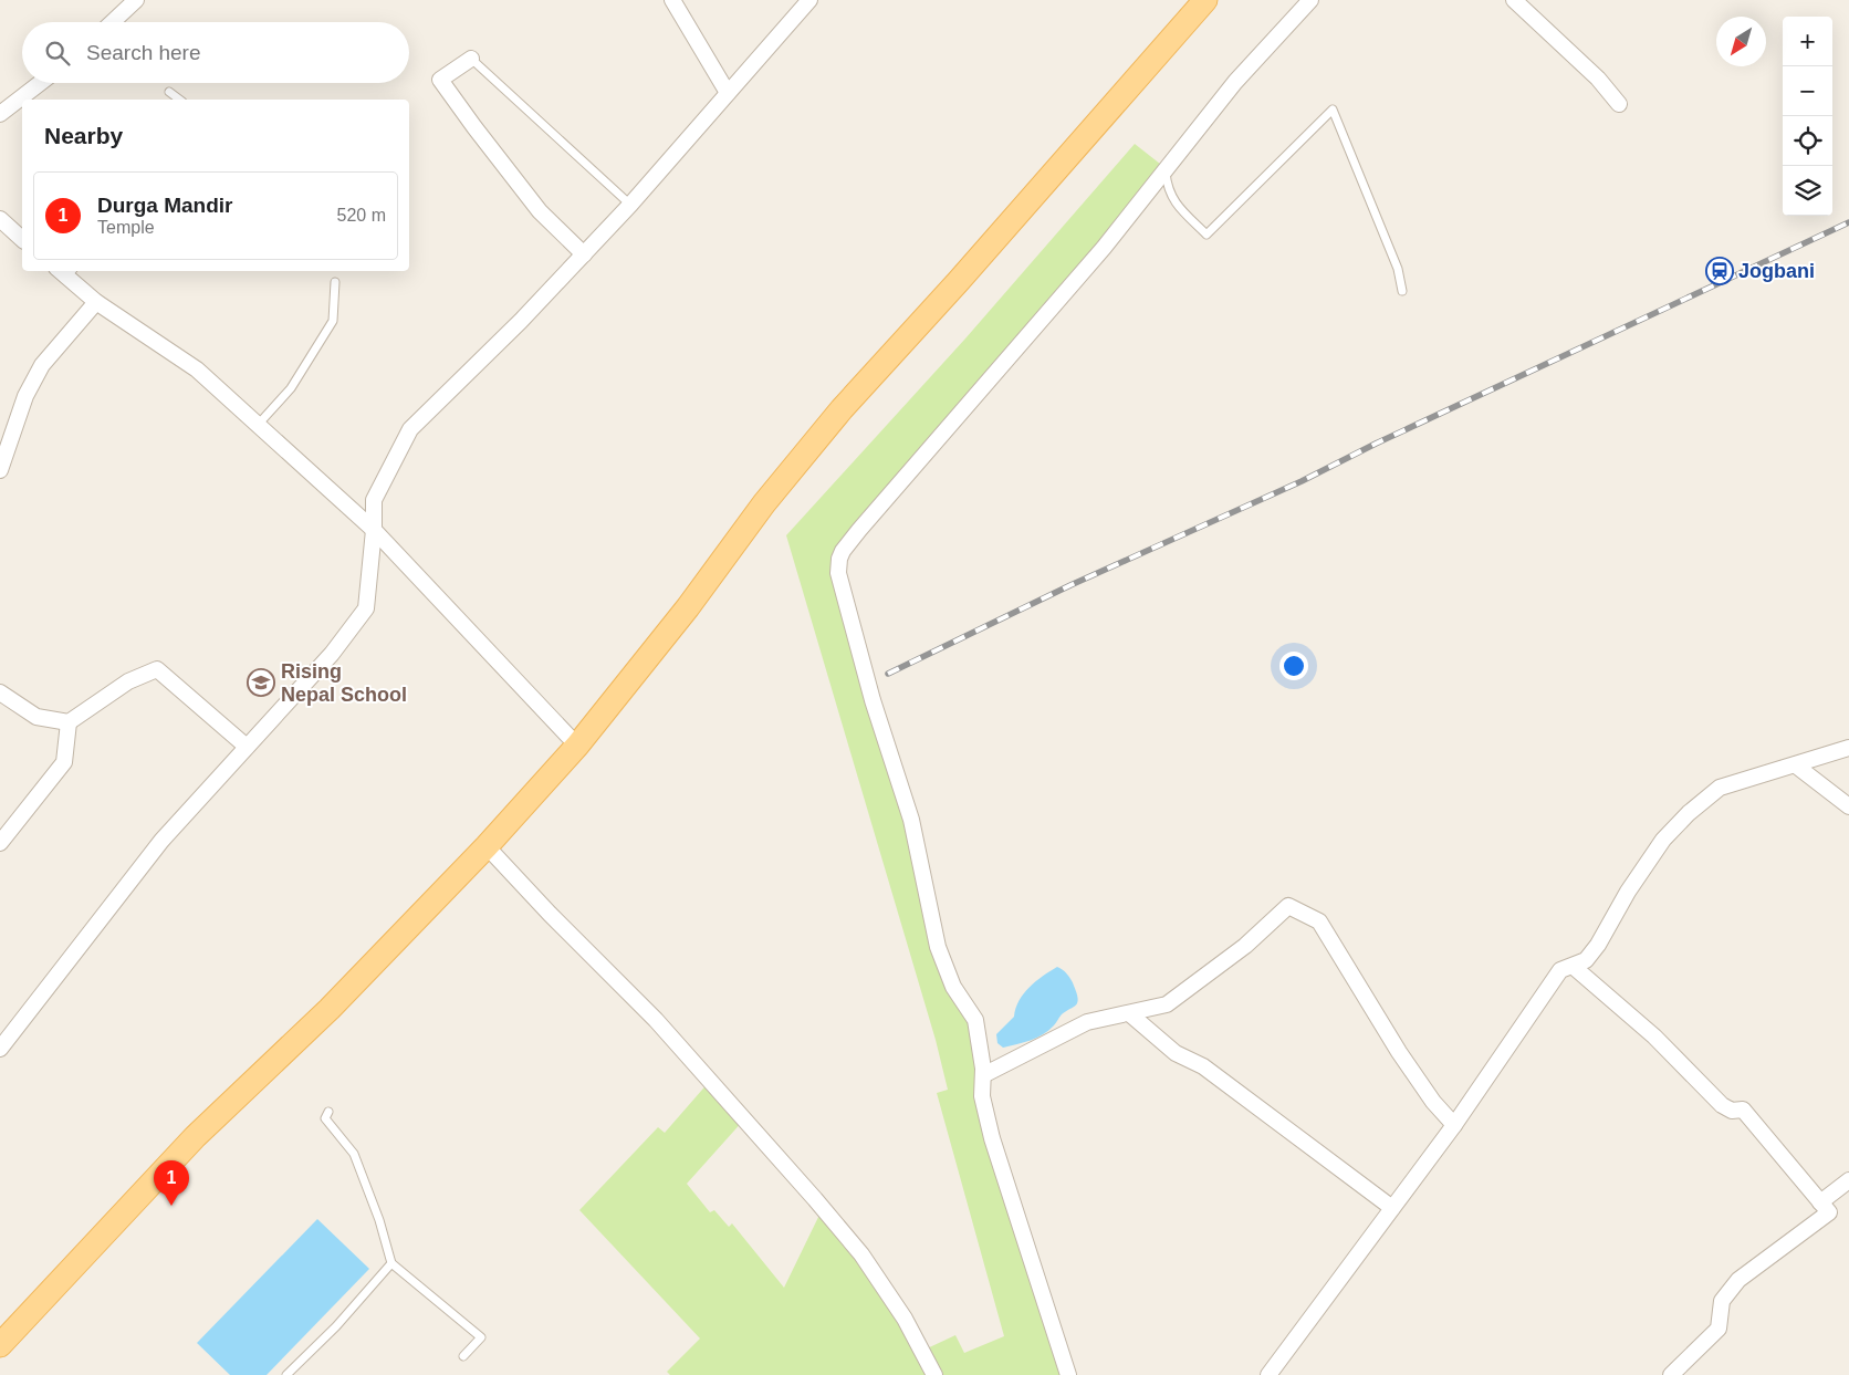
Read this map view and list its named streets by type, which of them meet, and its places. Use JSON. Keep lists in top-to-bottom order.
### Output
{
  "places": {
    "station": ["Jogbani"],
    "school or university": ["Rising Nepal School"]
  },
  "north": "bottom left",
  "page": {
    "map_buttons": ["+", "−"],
    "search": "Search here",
    "heading": "Nearby",
    "list": [
      {
        "mark": "1",
        "name": "Durga Mandir",
        "note": "Temple",
        "value": "520 m"
      }
    ],
    "pins": "1"
  }
}
